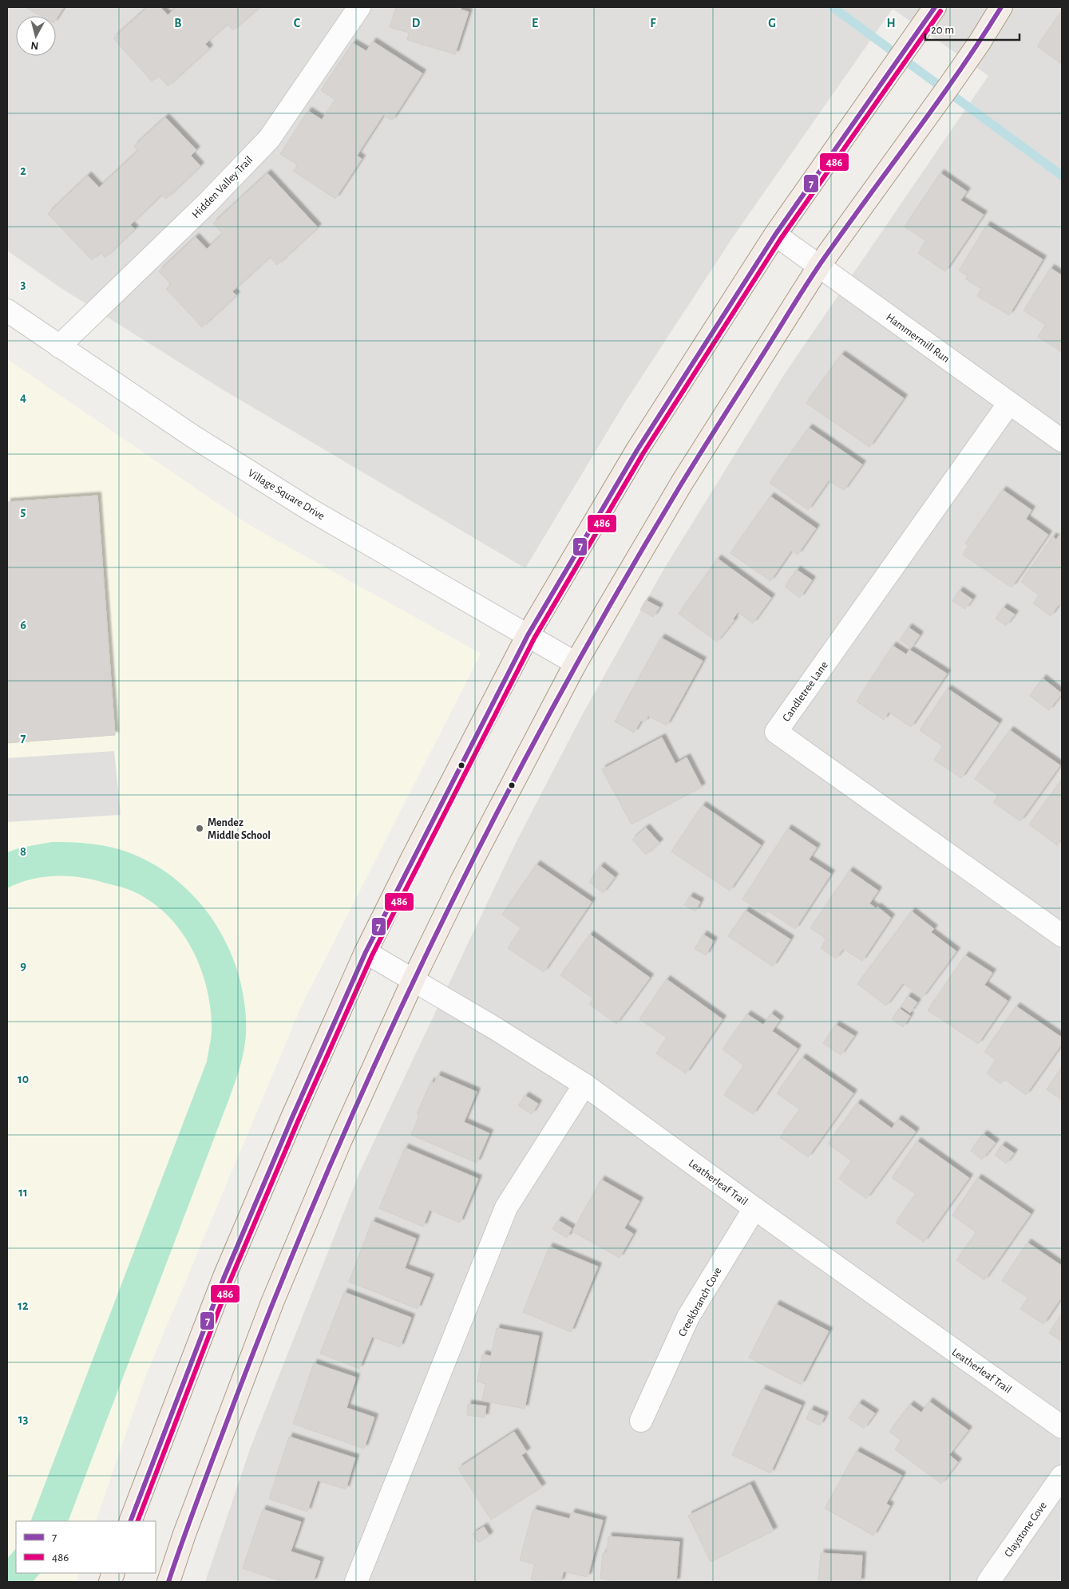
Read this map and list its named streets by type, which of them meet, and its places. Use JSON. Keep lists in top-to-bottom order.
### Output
{
  "streets": {
    "street": [
      "Hidden Valley Trail",
      "Hammermill Run",
      "Village Square Drive",
      "Candletree Lane",
      "Leatherleaf Trail",
      "Creekbranch Cove",
      "Claystone Cove"
    ]
  },
  "crossings": [
    ["Hidden Valley Trail", "Village Square Drive"],
    ["Hammermill Run", "Candletree Lane"],
    ["Leatherleaf Trail", "Creekbranch Cove"]
  ],
  "places": ["Mendez Middle School"],
  "lines": ["transit line 7", "transit line 486"],
  "legend": ["7", "486"],
  "scale_bar": "20 m",
  "north": "bottom",
  "grid": {
    "columns": [
      "B",
      "C",
      "D",
      "E",
      "F",
      "G",
      "H"
    ],
    "rows": [
      "2",
      "3",
      "4",
      "5",
      "6",
      "7",
      "8",
      "9",
      "10",
      "11",
      "12",
      "13"
    ]
  }
}
